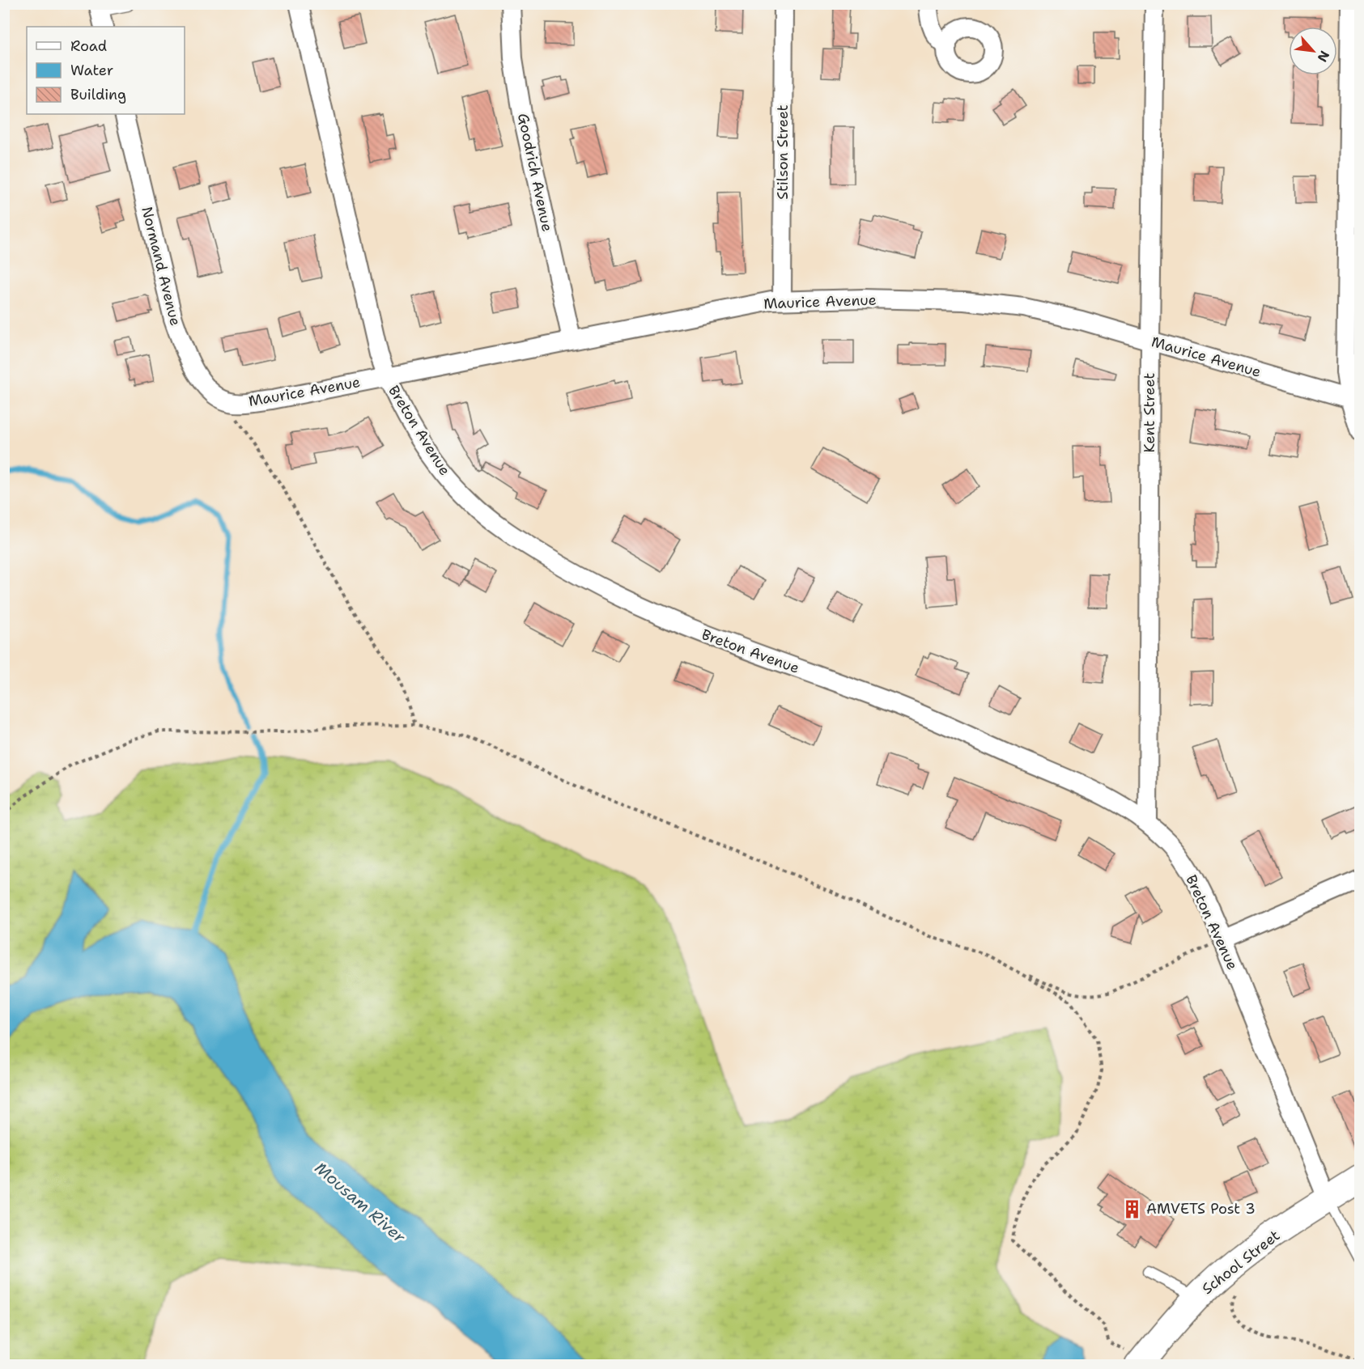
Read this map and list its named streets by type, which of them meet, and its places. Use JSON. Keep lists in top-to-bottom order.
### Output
{
  "streets": {
    "street": [
      "Stilson Street",
      "Goodrich Avenue",
      "Normand Avenue",
      "Maurice Avenue",
      "Kent Street",
      "Breton Avenue",
      "School Street"
    ]
  },
  "crossings": [
    ["Stilson Street", "Maurice Avenue"],
    ["Goodrich Avenue", "Maurice Avenue"],
    ["Normand Avenue", "Maurice Avenue"],
    ["Maurice Avenue", "Kent Street"],
    ["Maurice Avenue", "Breton Avenue"],
    ["Kent Street", "Breton Avenue"],
    ["Breton Avenue", "School Street"]
  ],
  "water": ["Mousam River"],
  "places": {
    "building": ["AMVETS Post 3"]
  },
  "legend": ["Road", "Water", "Building"],
  "north": "bottom right"
}
